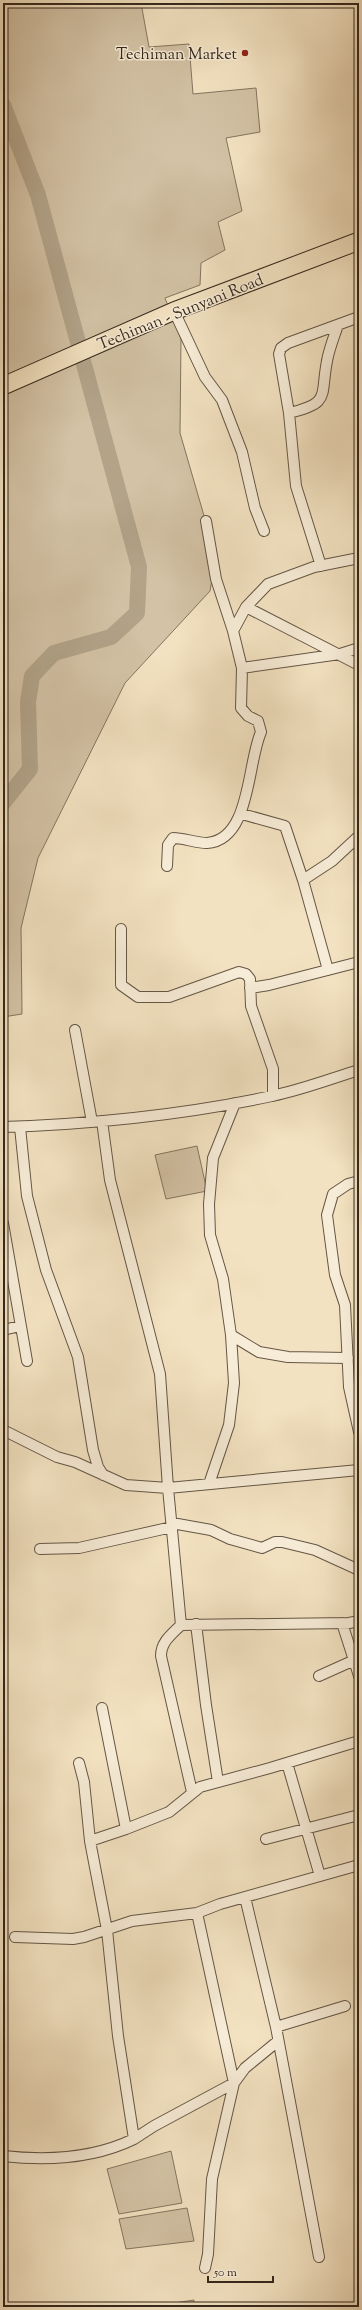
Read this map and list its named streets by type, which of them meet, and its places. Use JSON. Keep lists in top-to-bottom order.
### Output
{
  "streets": {
    "main road": ["Techiman - Sunyani Road"]
  },
  "places": ["Techiman Market"],
  "scale_bar": "50 m"
}
